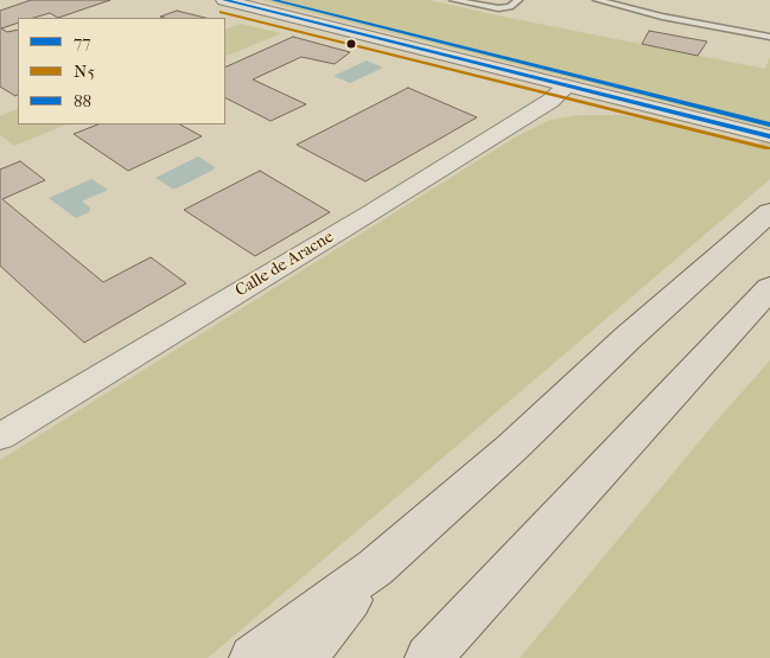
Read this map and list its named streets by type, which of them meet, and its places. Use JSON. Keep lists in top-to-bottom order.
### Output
{
  "streets": {
    "street": ["Calle de Aracne"]
  },
  "lines": ["transit line 77", "transit line 88", "transit line N5"],
  "legend": ["77", "N5", "88"]
}
